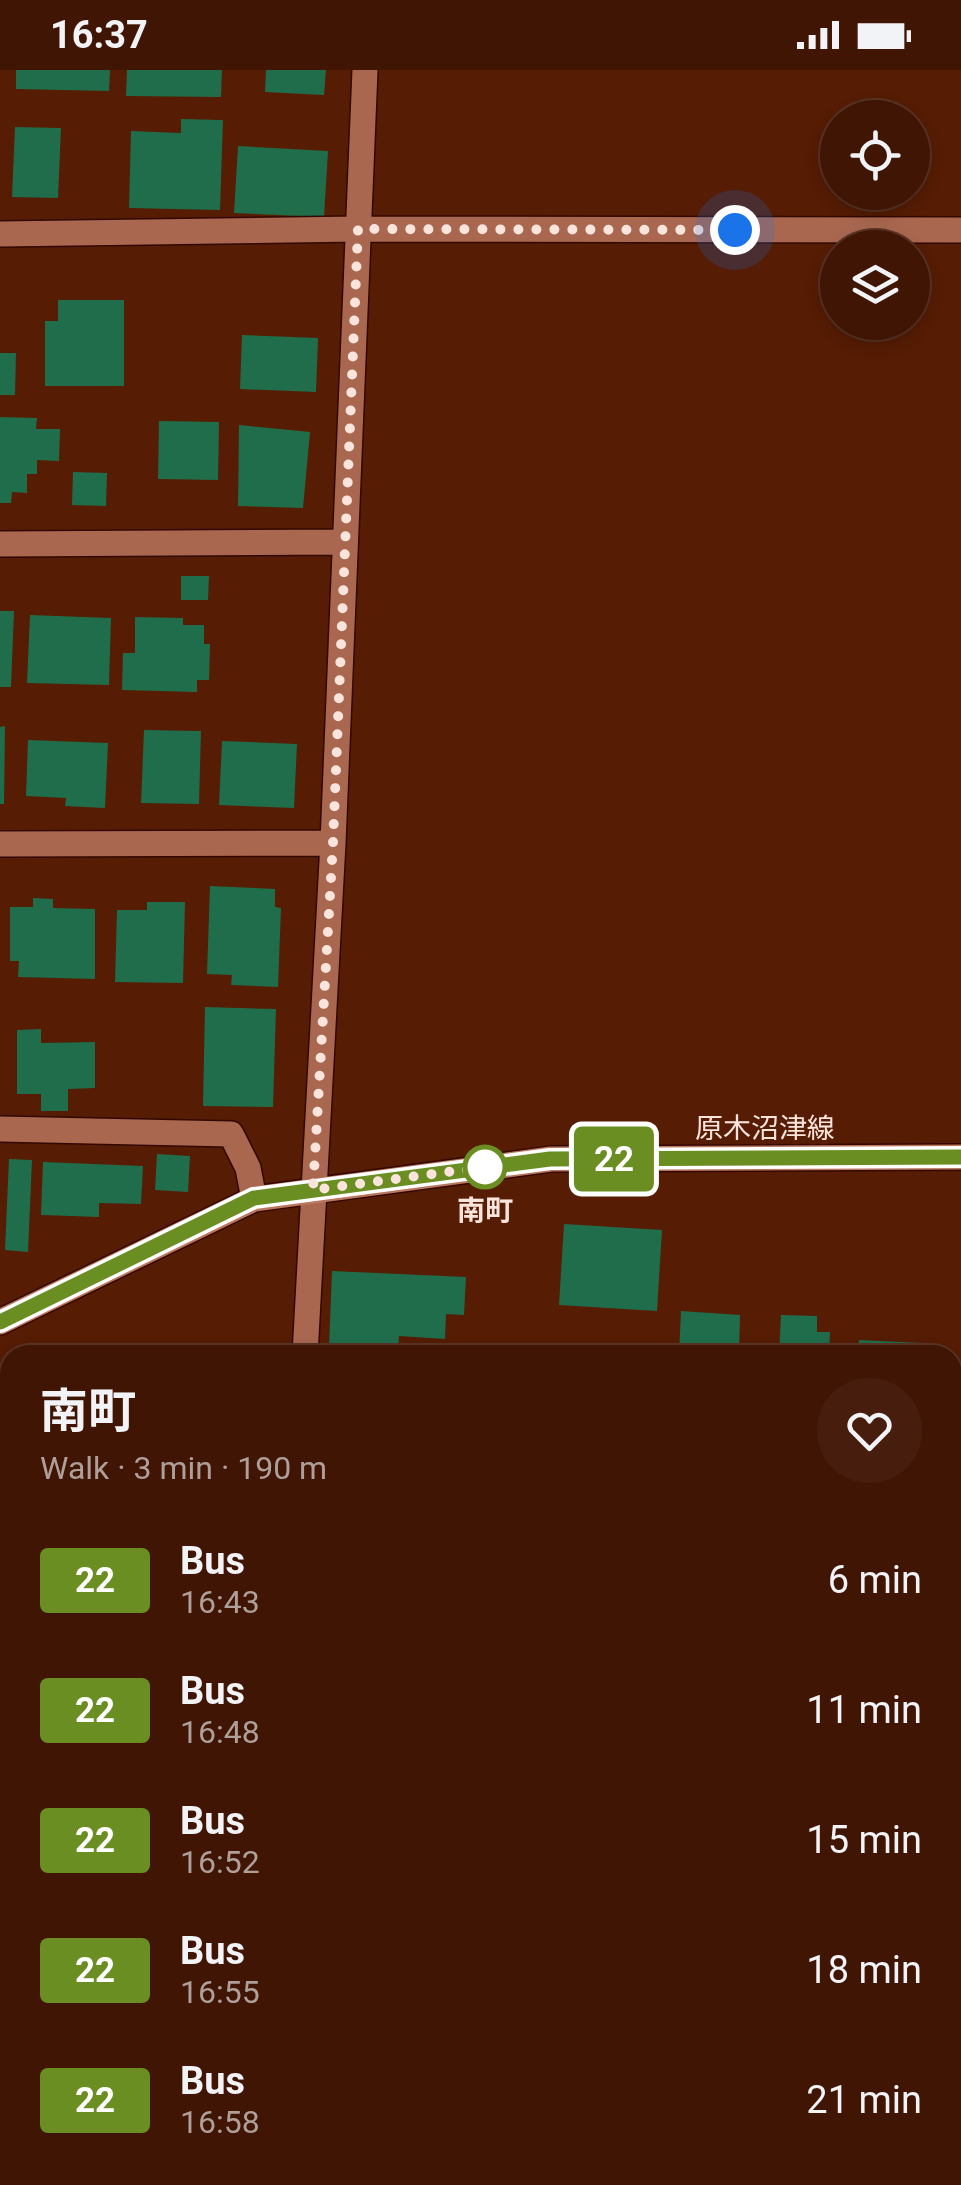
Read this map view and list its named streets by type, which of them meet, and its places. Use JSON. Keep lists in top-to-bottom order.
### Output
{
  "streets": {
    "main road": ["原木沼津線"]
  },
  "places": ["南町"],
  "lines": ["bus line 22"],
  "page": {
    "status": "16:37",
    "on_map": "22",
    "heading": ["南町", "Walk · 3 min · 190 m"],
    "list": [
      {
        "mark": "22",
        "name": "Bus",
        "note": "16:43",
        "value": "6 min"
      },
      {
        "mark": "22",
        "name": "Bus",
        "note": "16:48",
        "value": "11 min"
      },
      {
        "mark": "22",
        "name": "Bus",
        "note": "16:52",
        "value": "15 min"
      },
      {
        "mark": "22",
        "name": "Bus",
        "note": "16:55",
        "value": "18 min"
      },
      {
        "mark": "22",
        "name": "Bus",
        "note": "16:58",
        "value": "21 min"
      }
    ]
  }
}
